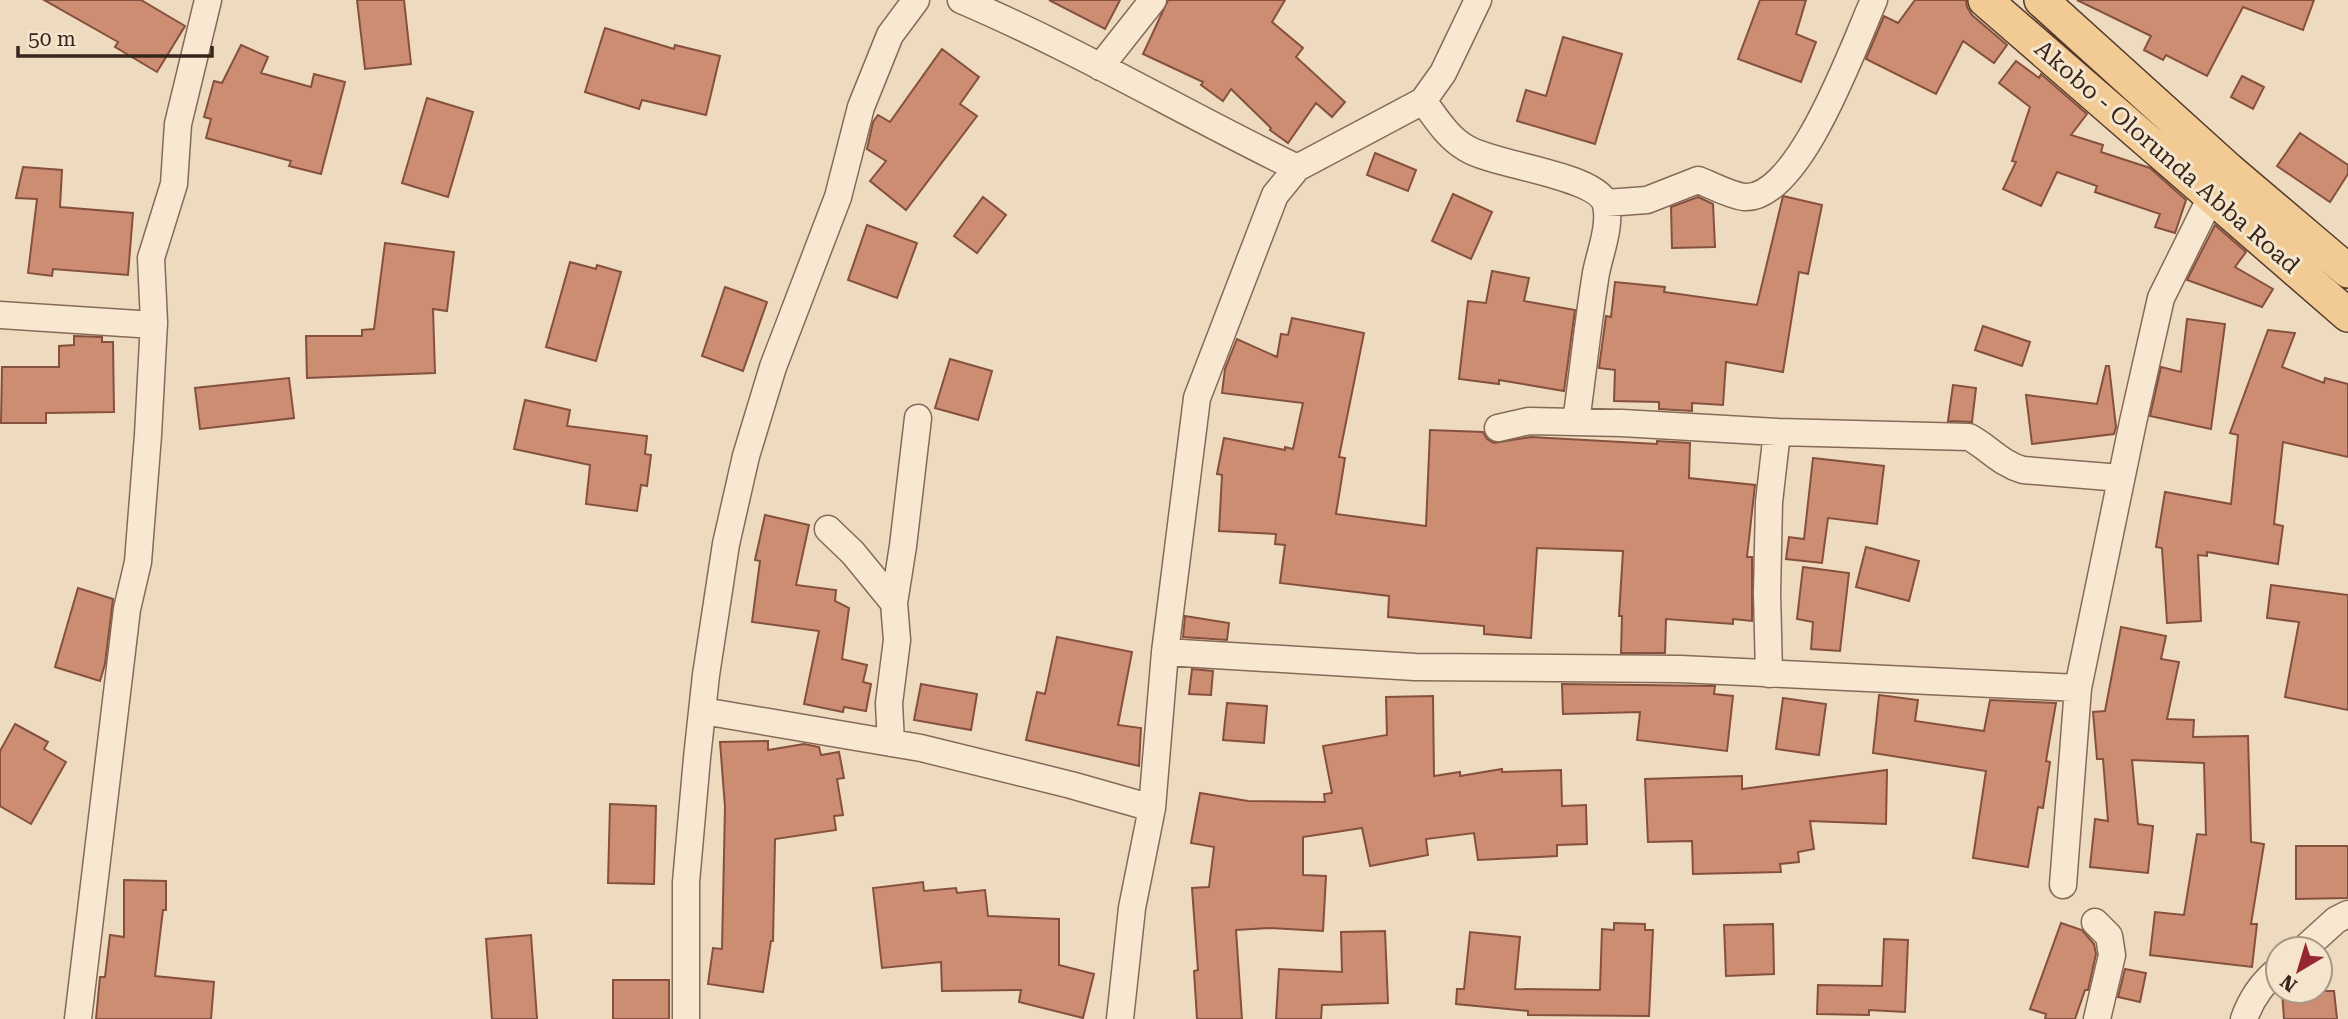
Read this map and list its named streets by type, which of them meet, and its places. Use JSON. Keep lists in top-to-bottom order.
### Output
{
  "streets": {
    "main road": ["Akobo - Olorunda Abba Road"]
  },
  "scale_bar": "50 m",
  "north": "bottom left"
}
